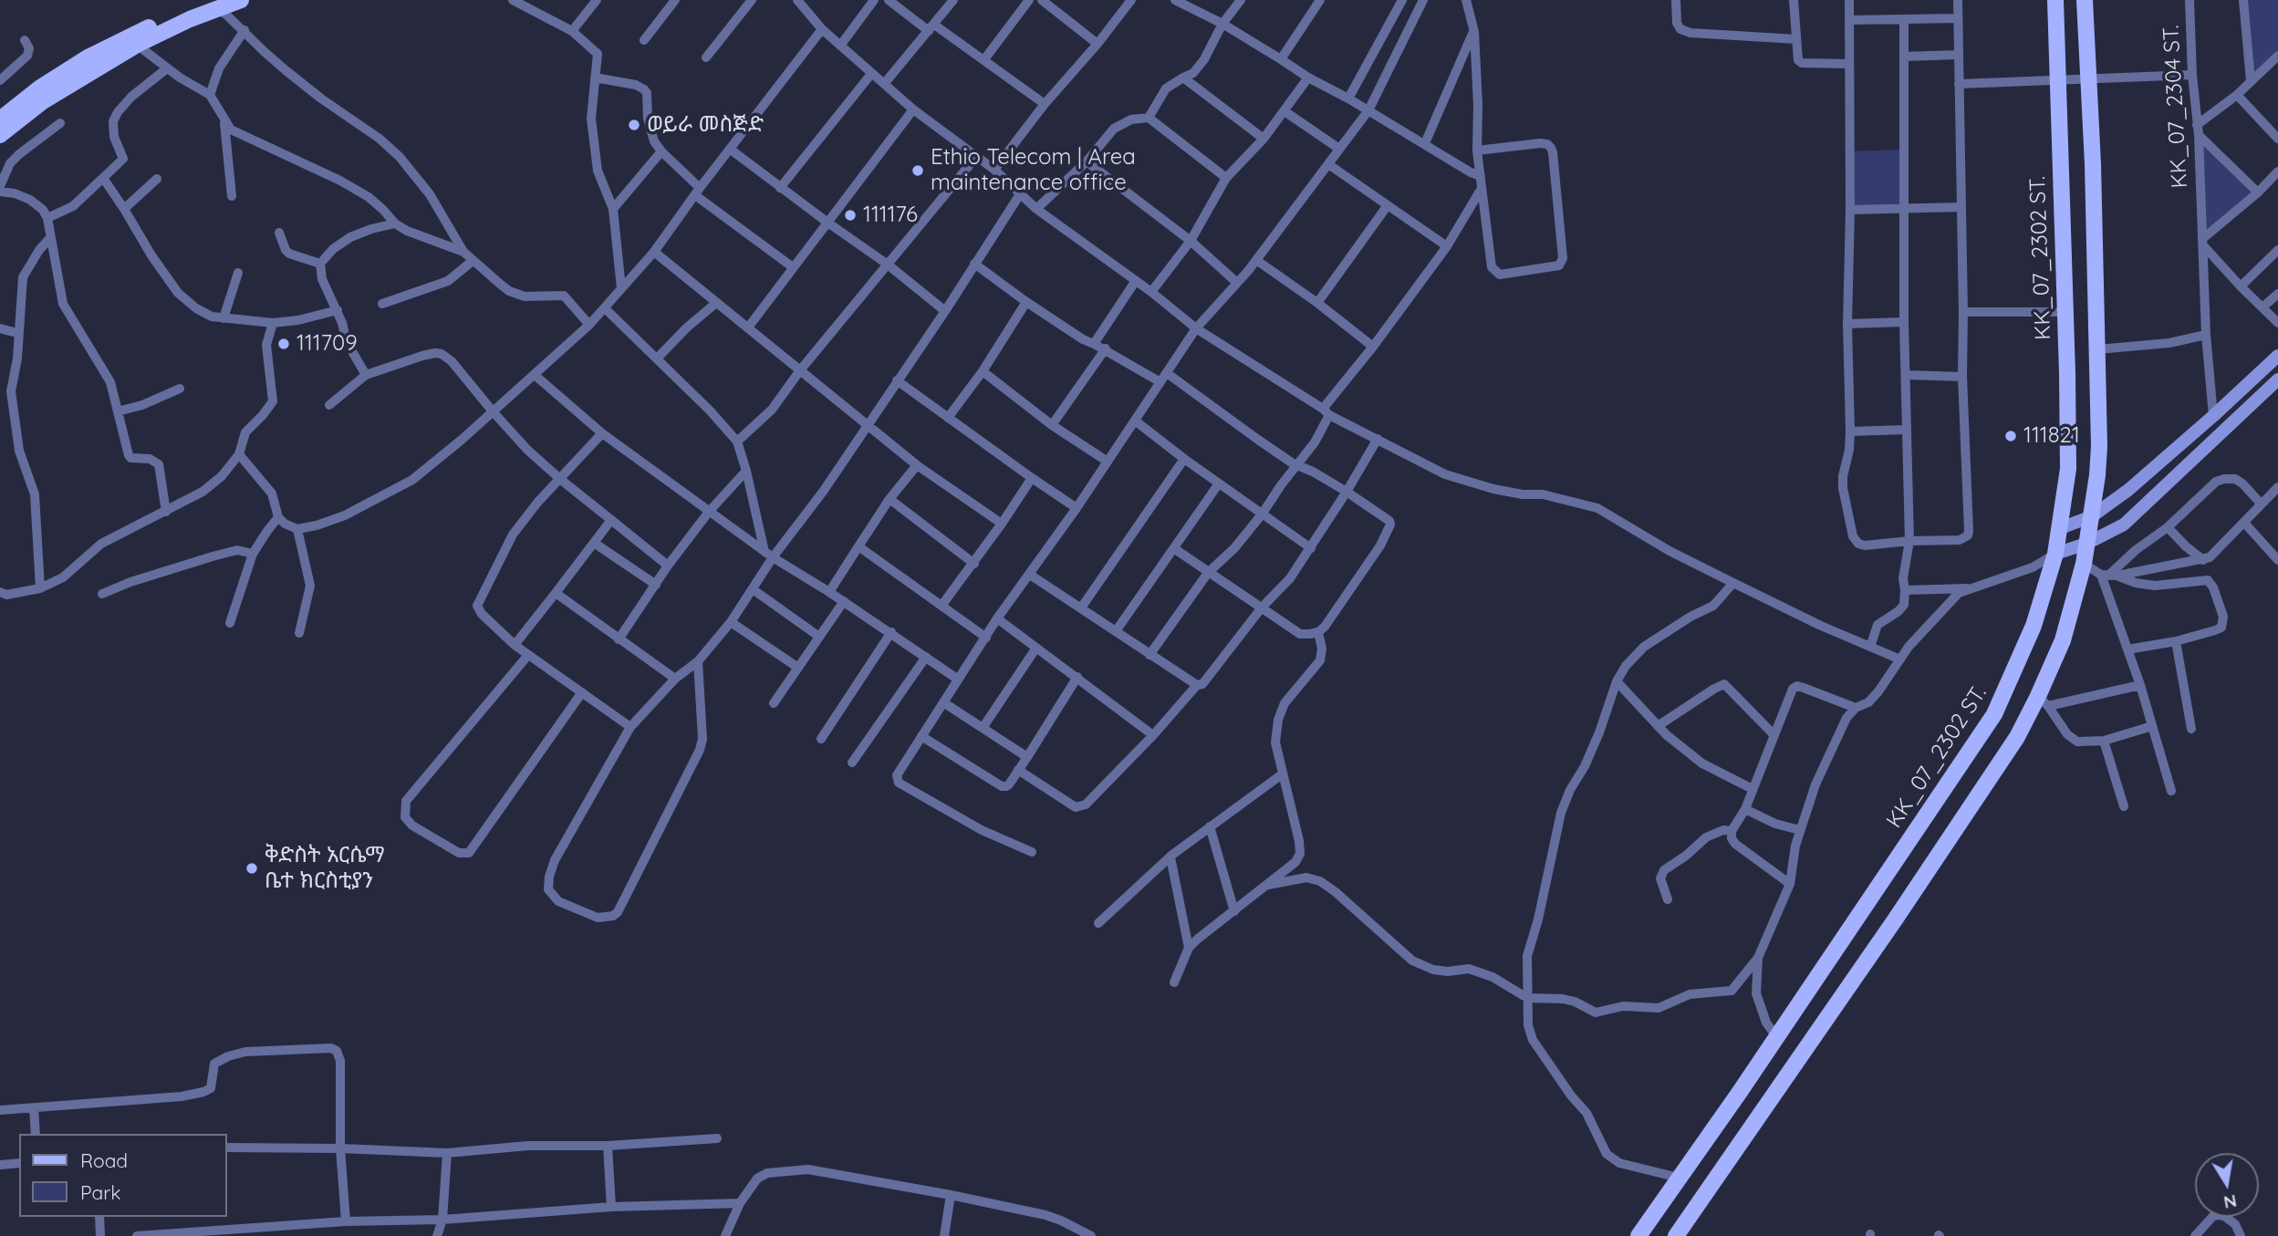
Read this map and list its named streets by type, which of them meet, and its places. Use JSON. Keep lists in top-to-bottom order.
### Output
{
  "streets": {
    "main road": ["KK_07_2302 ST."],
    "street": ["KK_07_2304 ST."]
  },
  "places": [
    "ወይራ መስጅድ",
    "Ethio Telecom | Area maintenance office",
    "111176",
    "111709",
    "111821",
    "ቅድስት አርሴማ ቤተ ክርስቲያን"
  ],
  "legend": ["Road", "Park"],
  "north": "bottom"
}
